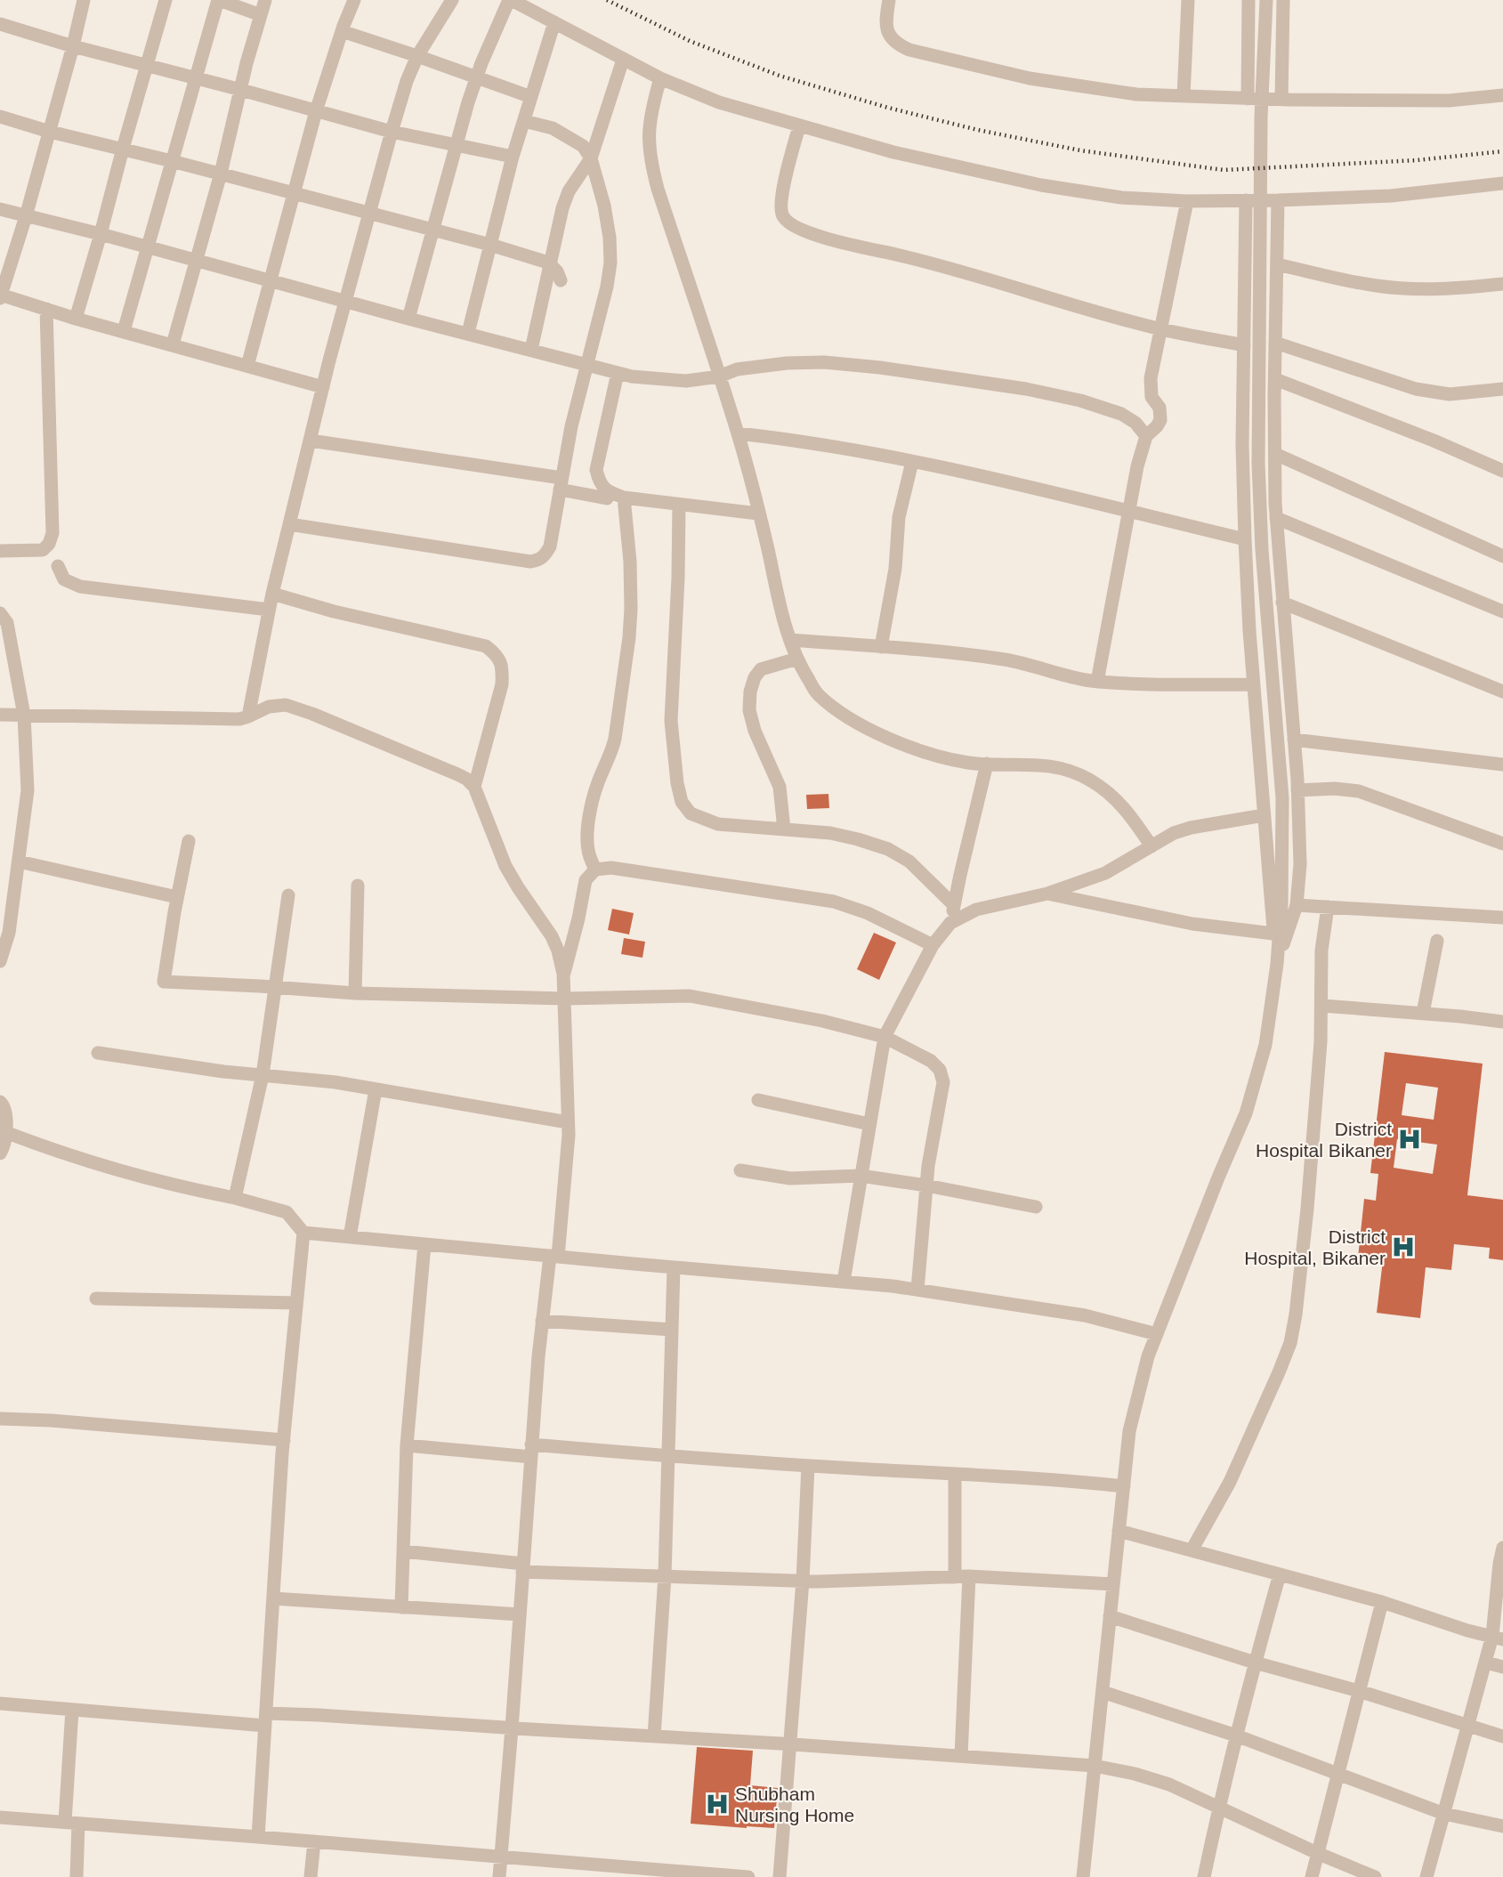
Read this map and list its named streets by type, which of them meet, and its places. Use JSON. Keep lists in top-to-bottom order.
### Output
{
  "places": {
    "hospital": ["District Hospital Bikaner", "District Hospital, Bikaner", "Shubham Nursing Home"]
  }
}
